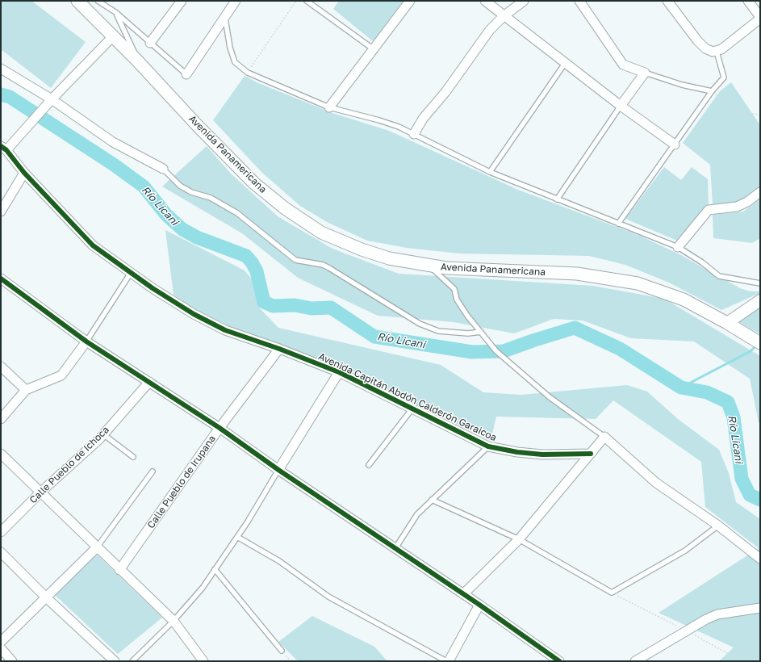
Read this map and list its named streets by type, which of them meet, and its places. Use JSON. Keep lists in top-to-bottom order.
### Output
{
  "streets": {
    "main road": ["Avenida Panamericana"],
    "street": ["Avenida Capitán Abdón Calderón Garaicoa", "Calle Pueblo de Ichoca", "Calle Pueblo de Irupana"]
  },
  "crossings": [
    ["Avenida Capitán Abdón Calderón Garaicoa", "Calle Pueblo de Irupana"]
  ],
  "water": ["Río Licani"]
}
